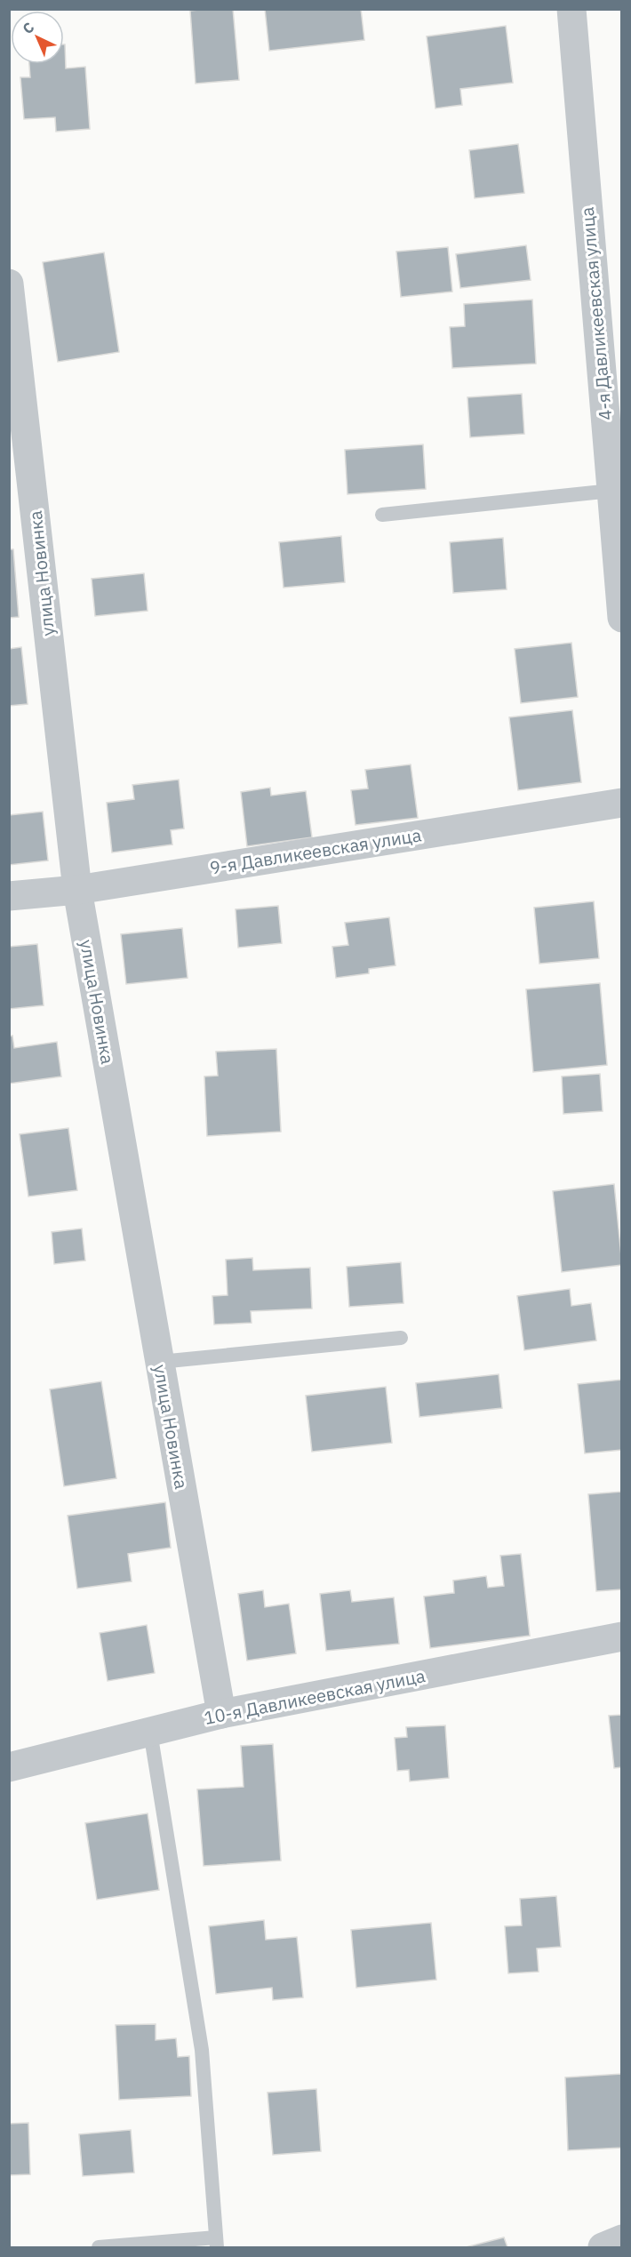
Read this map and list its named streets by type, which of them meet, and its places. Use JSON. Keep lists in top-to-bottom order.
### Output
{
  "streets": {
    "street": [
      "4-я Давликеевская улица",
      "улица Новинка",
      "9-я Давликеевская улица",
      "10-я Давликеевская улица"
    ]
  },
  "crossings": [
    ["улица Новинка", "9-я Давликеевская улица"],
    ["улица Новинка", "10-я Давликеевская улица"]
  ],
  "north": "top left"
}
